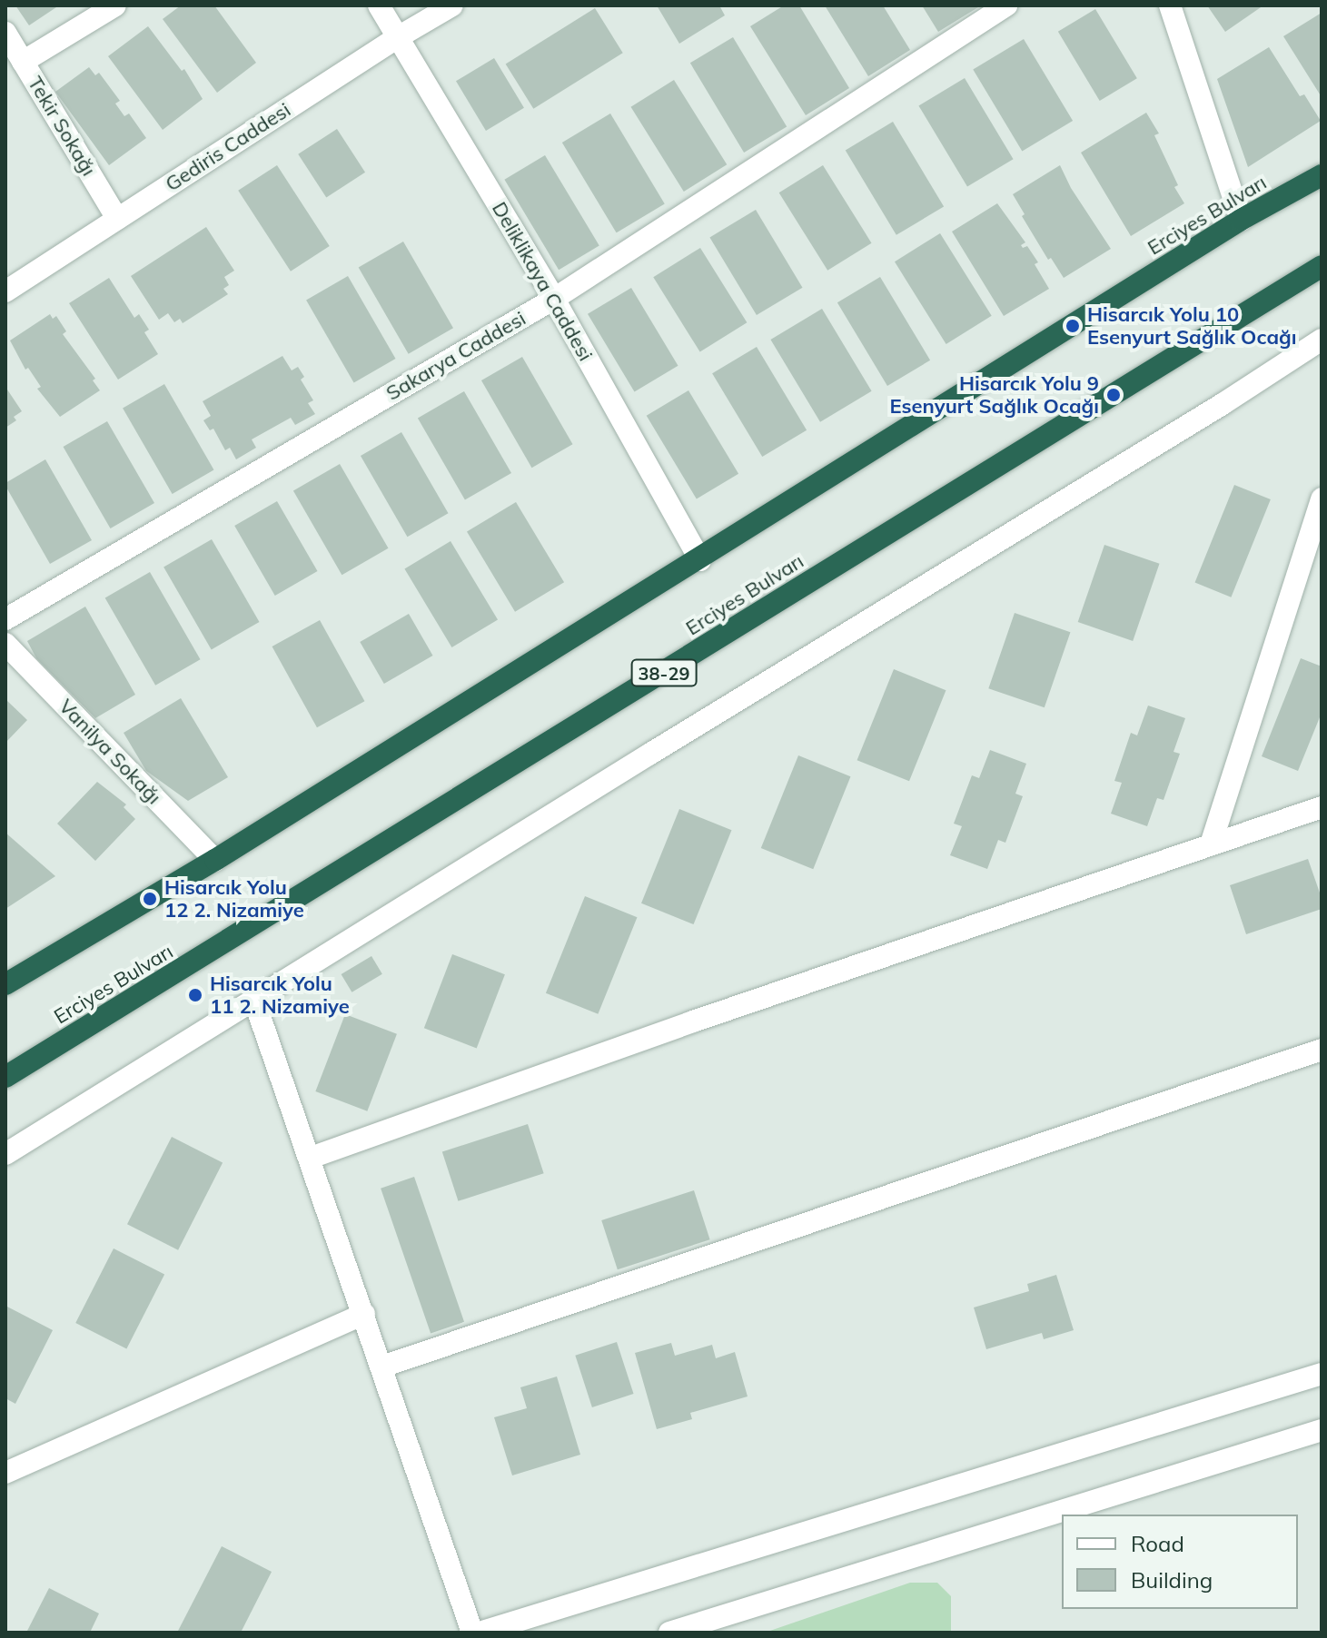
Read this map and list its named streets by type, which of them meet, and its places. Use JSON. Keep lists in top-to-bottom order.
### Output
{
  "streets": {
    "highway": ["Erciyes Bulvarı", "38-29"],
    "street": [
      "Tekir Sokağı",
      "Gediris Caddesi",
      "Deliklikaya Caddesi",
      "Sakarya Caddesi",
      "Vanilya Sokağı"
    ]
  },
  "crossings": [
    ["Tekir Sokağı", "Gediris Caddesi"],
    ["Gediris Caddesi", "Deliklikaya Caddesi"],
    ["Erciyes Bulvarı", "Deliklikaya Caddesi"],
    ["Erciyes Bulvarı", "Vanilya Sokağı"],
    ["Deliklikaya Caddesi", "Sakarya Caddesi"]
  ],
  "places": [
    "Hisarcık Yolu 10 Esenyurt Sağlık Ocağı",
    "Hisarcık Yolu 9 Esenyurt Sağlık Ocağı",
    "Hisarcık Yolu 12 2. Nizamiye",
    "Hisarcık Yolu 11 2. Nizamiye"
  ],
  "legend": ["Road", "Building"]
}
